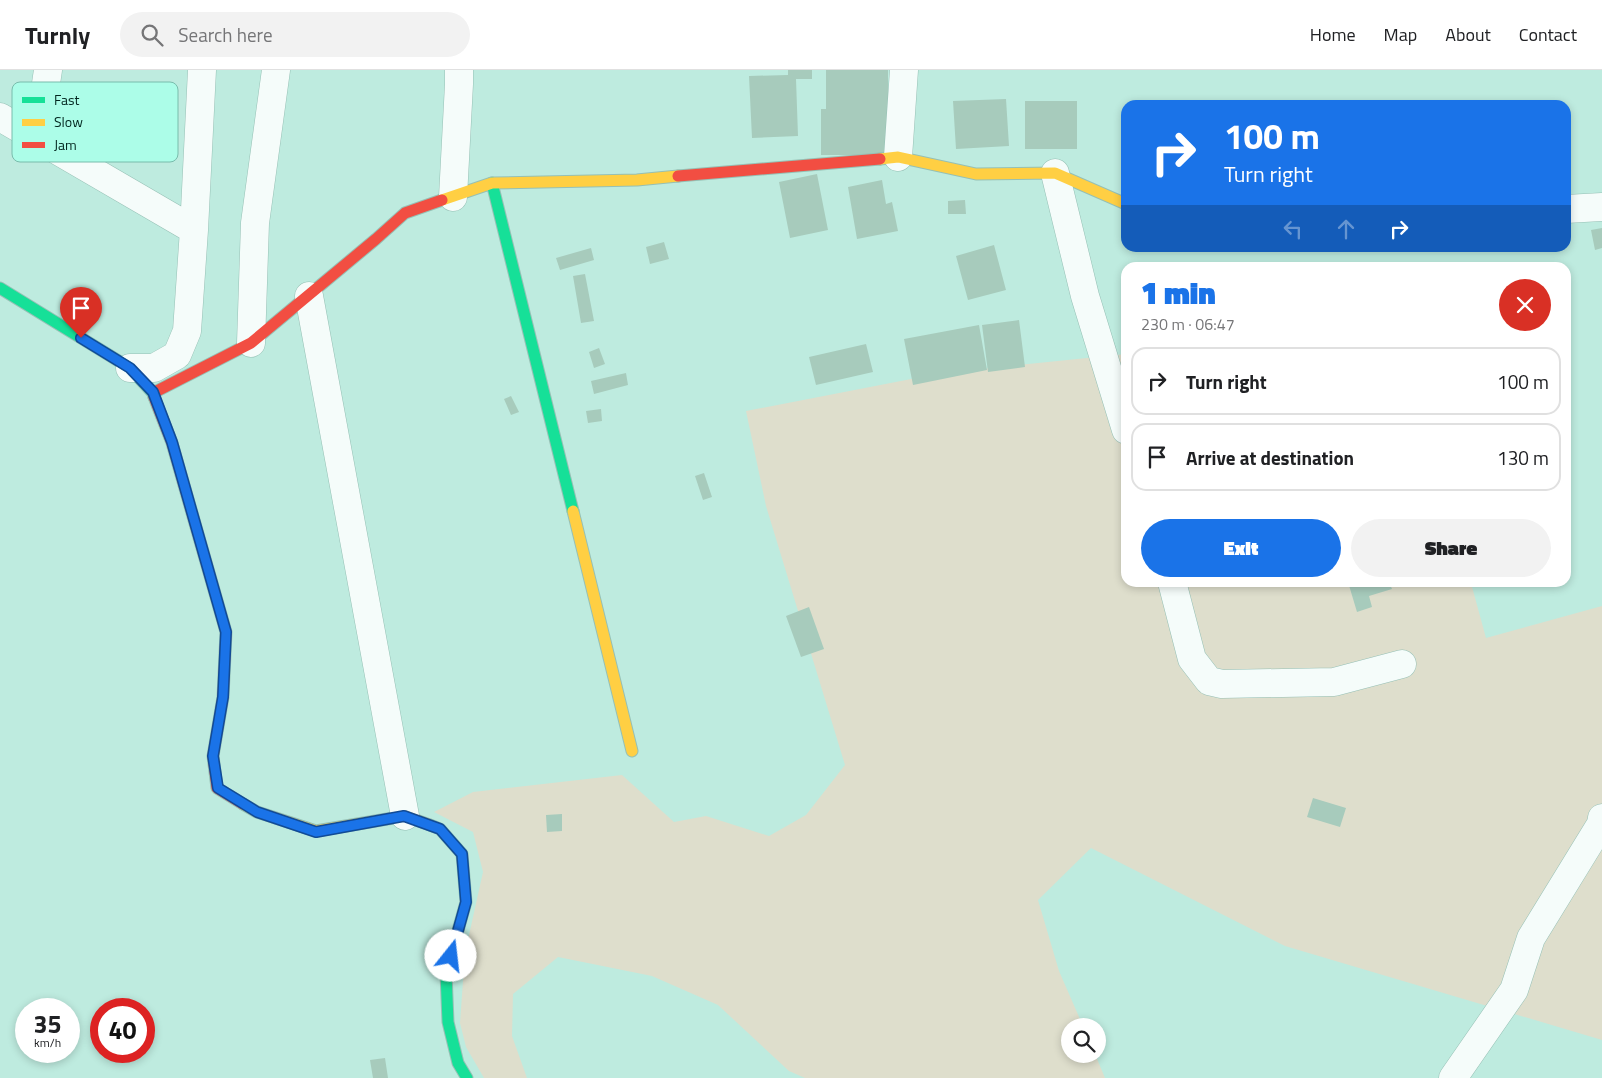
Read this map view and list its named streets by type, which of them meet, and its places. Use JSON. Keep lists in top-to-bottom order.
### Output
{
  "legend": ["Fast", "Slow", "Jam"],
  "page": {
    "header": "Turnly",
    "search": "Search here",
    "nav": [
      "Home",
      "Map",
      "About",
      "Contact"
    ],
    "turn": ["100 m", "Turn right"],
    "heading": ["1 min", "230 m · 06:47"],
    "list": [
      {
        "name": "Turn right",
        "value": "100 m"
      },
      {
        "name": "Arrive at destination",
        "value": "130 m"
      }
    ],
    "buttons": ["Exit", "Share"],
    "speed": "35 km/h",
    "limit": "40"
  }
}
